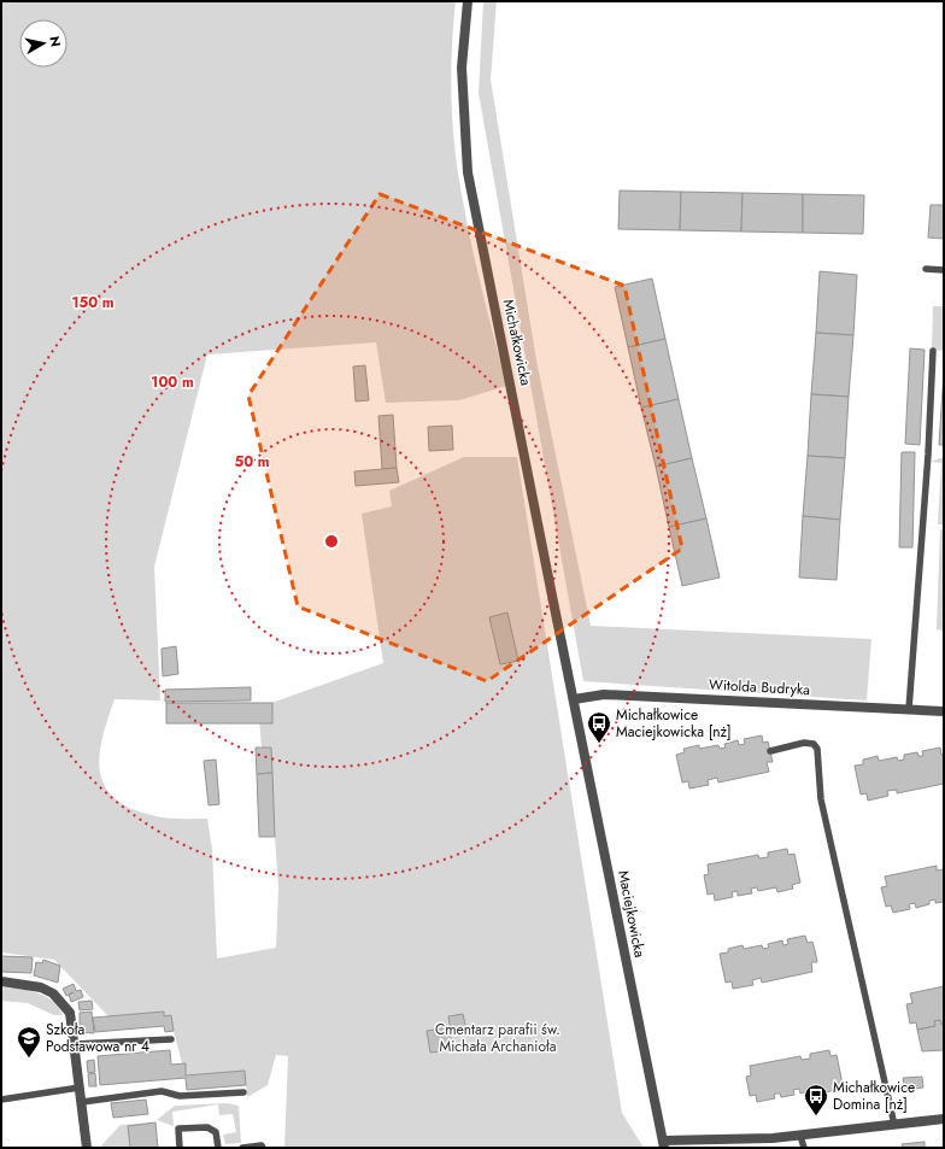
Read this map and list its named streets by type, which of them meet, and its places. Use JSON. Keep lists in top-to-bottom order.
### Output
{
  "streets": {
    "street": ["Michałkowicka", "Witolda Budryka", "Maciejkowicka"]
  },
  "crossings": [
    ["Michałkowicka", "Maciejkowicka"],
    ["Witolda Budryka", "Maciejkowicka"]
  ],
  "parks": ["Cmentarz parafii św. Michała Archanioła"],
  "places": {
    "bus stop": ["Michałkowice Maciejkowicka [nż]", "Michałkowice Domina [nż]"],
    "school or university": ["Szkoła Podstawowa nr 4"]
  },
  "north": "right",
  "rings": ["150 m", "100 m", "50 m"]
}
